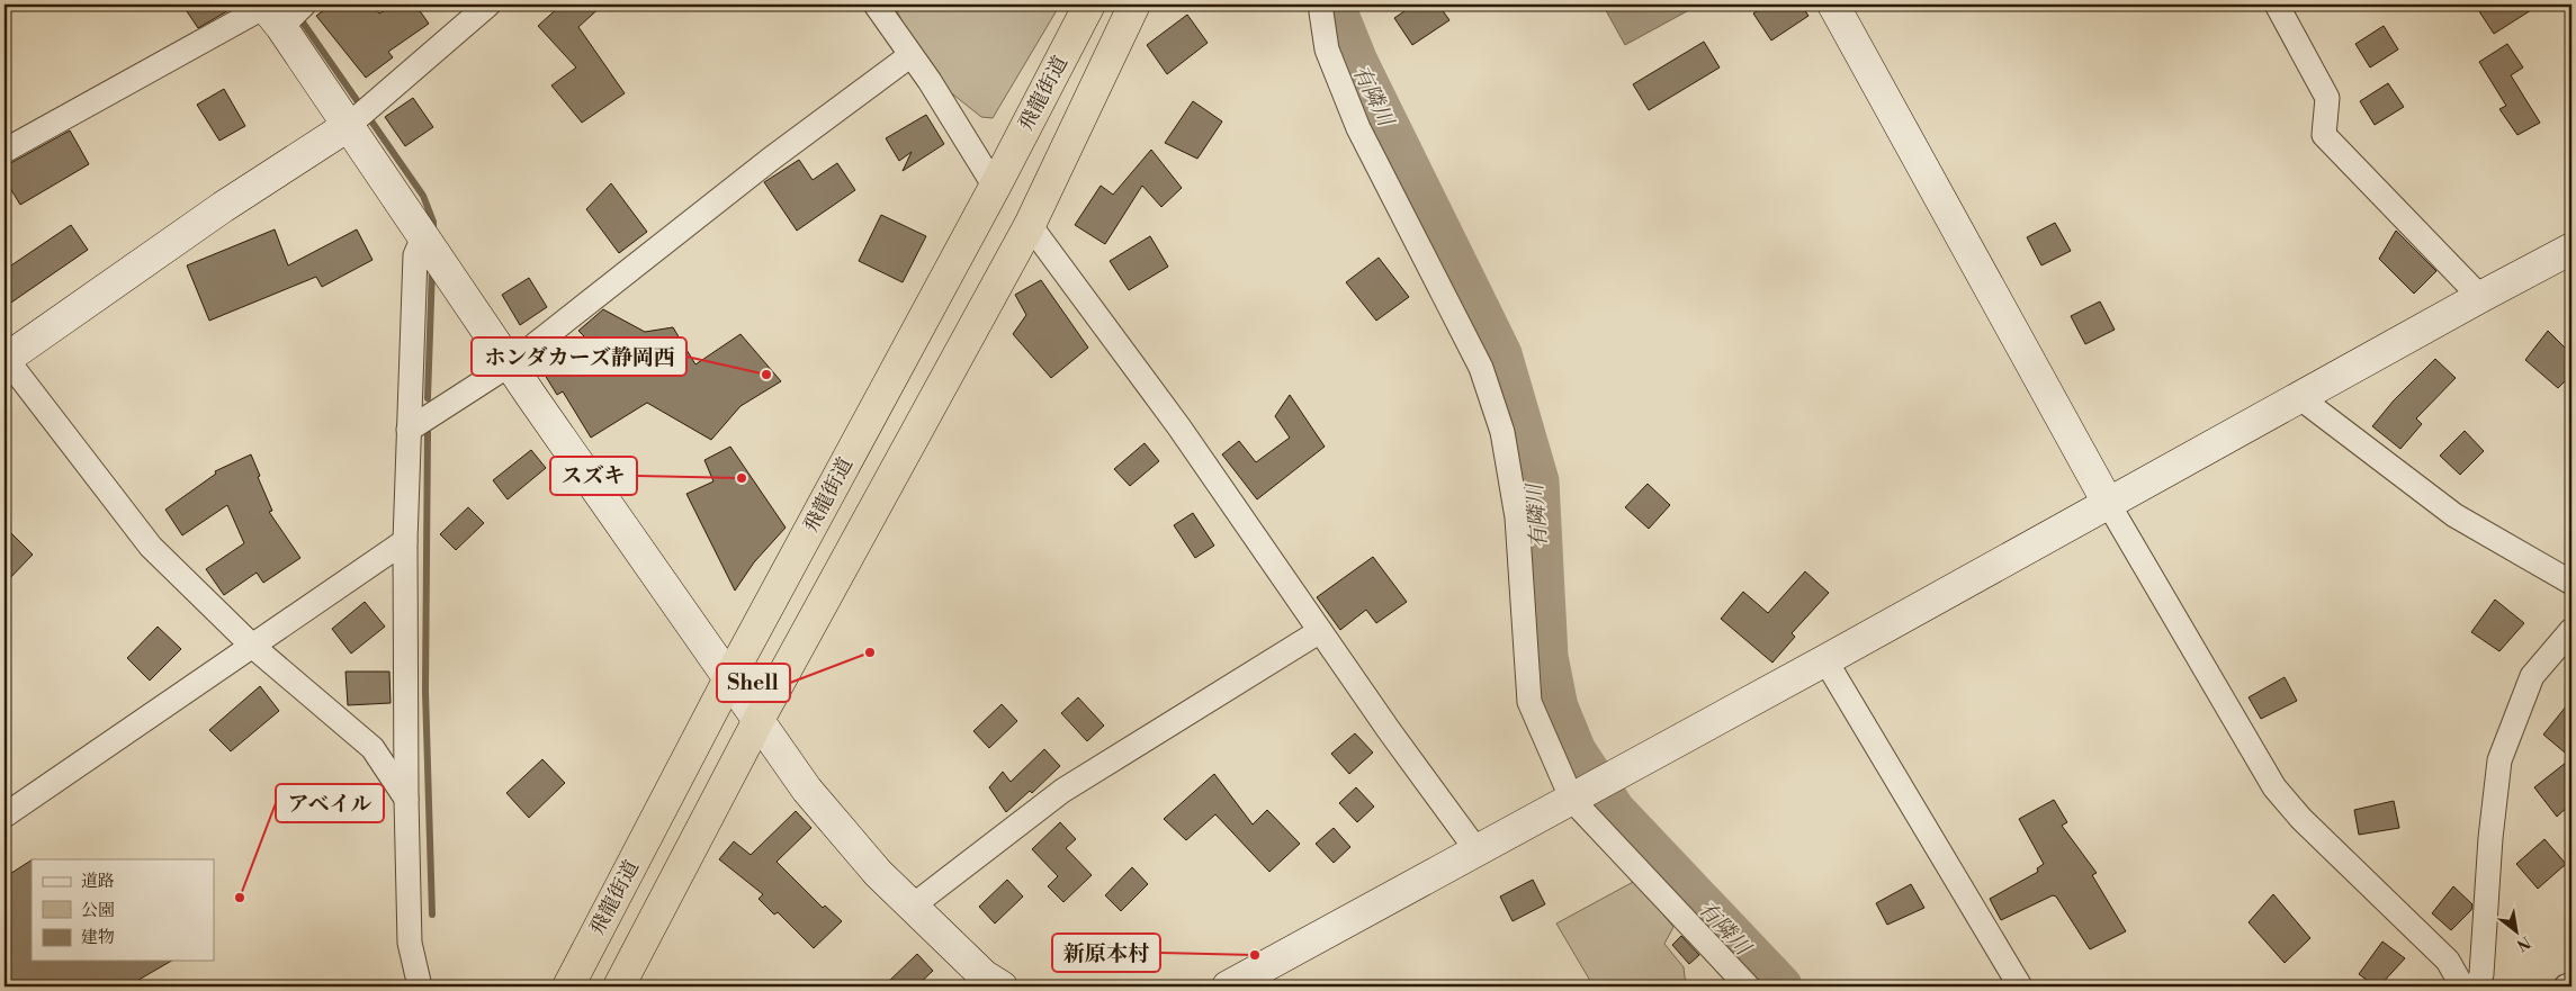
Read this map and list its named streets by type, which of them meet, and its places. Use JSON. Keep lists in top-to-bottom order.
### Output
{
  "streets": {
    "highway": ["飛龍街道"]
  },
  "water": ["有隣川"],
  "places": [
    "ホンダカーズ静岡西",
    "スズキ",
    "Shell",
    "アベイル",
    "新原本村"
  ],
  "legend": ["道路", "公園", "建物"],
  "north": "bottom right"
}
